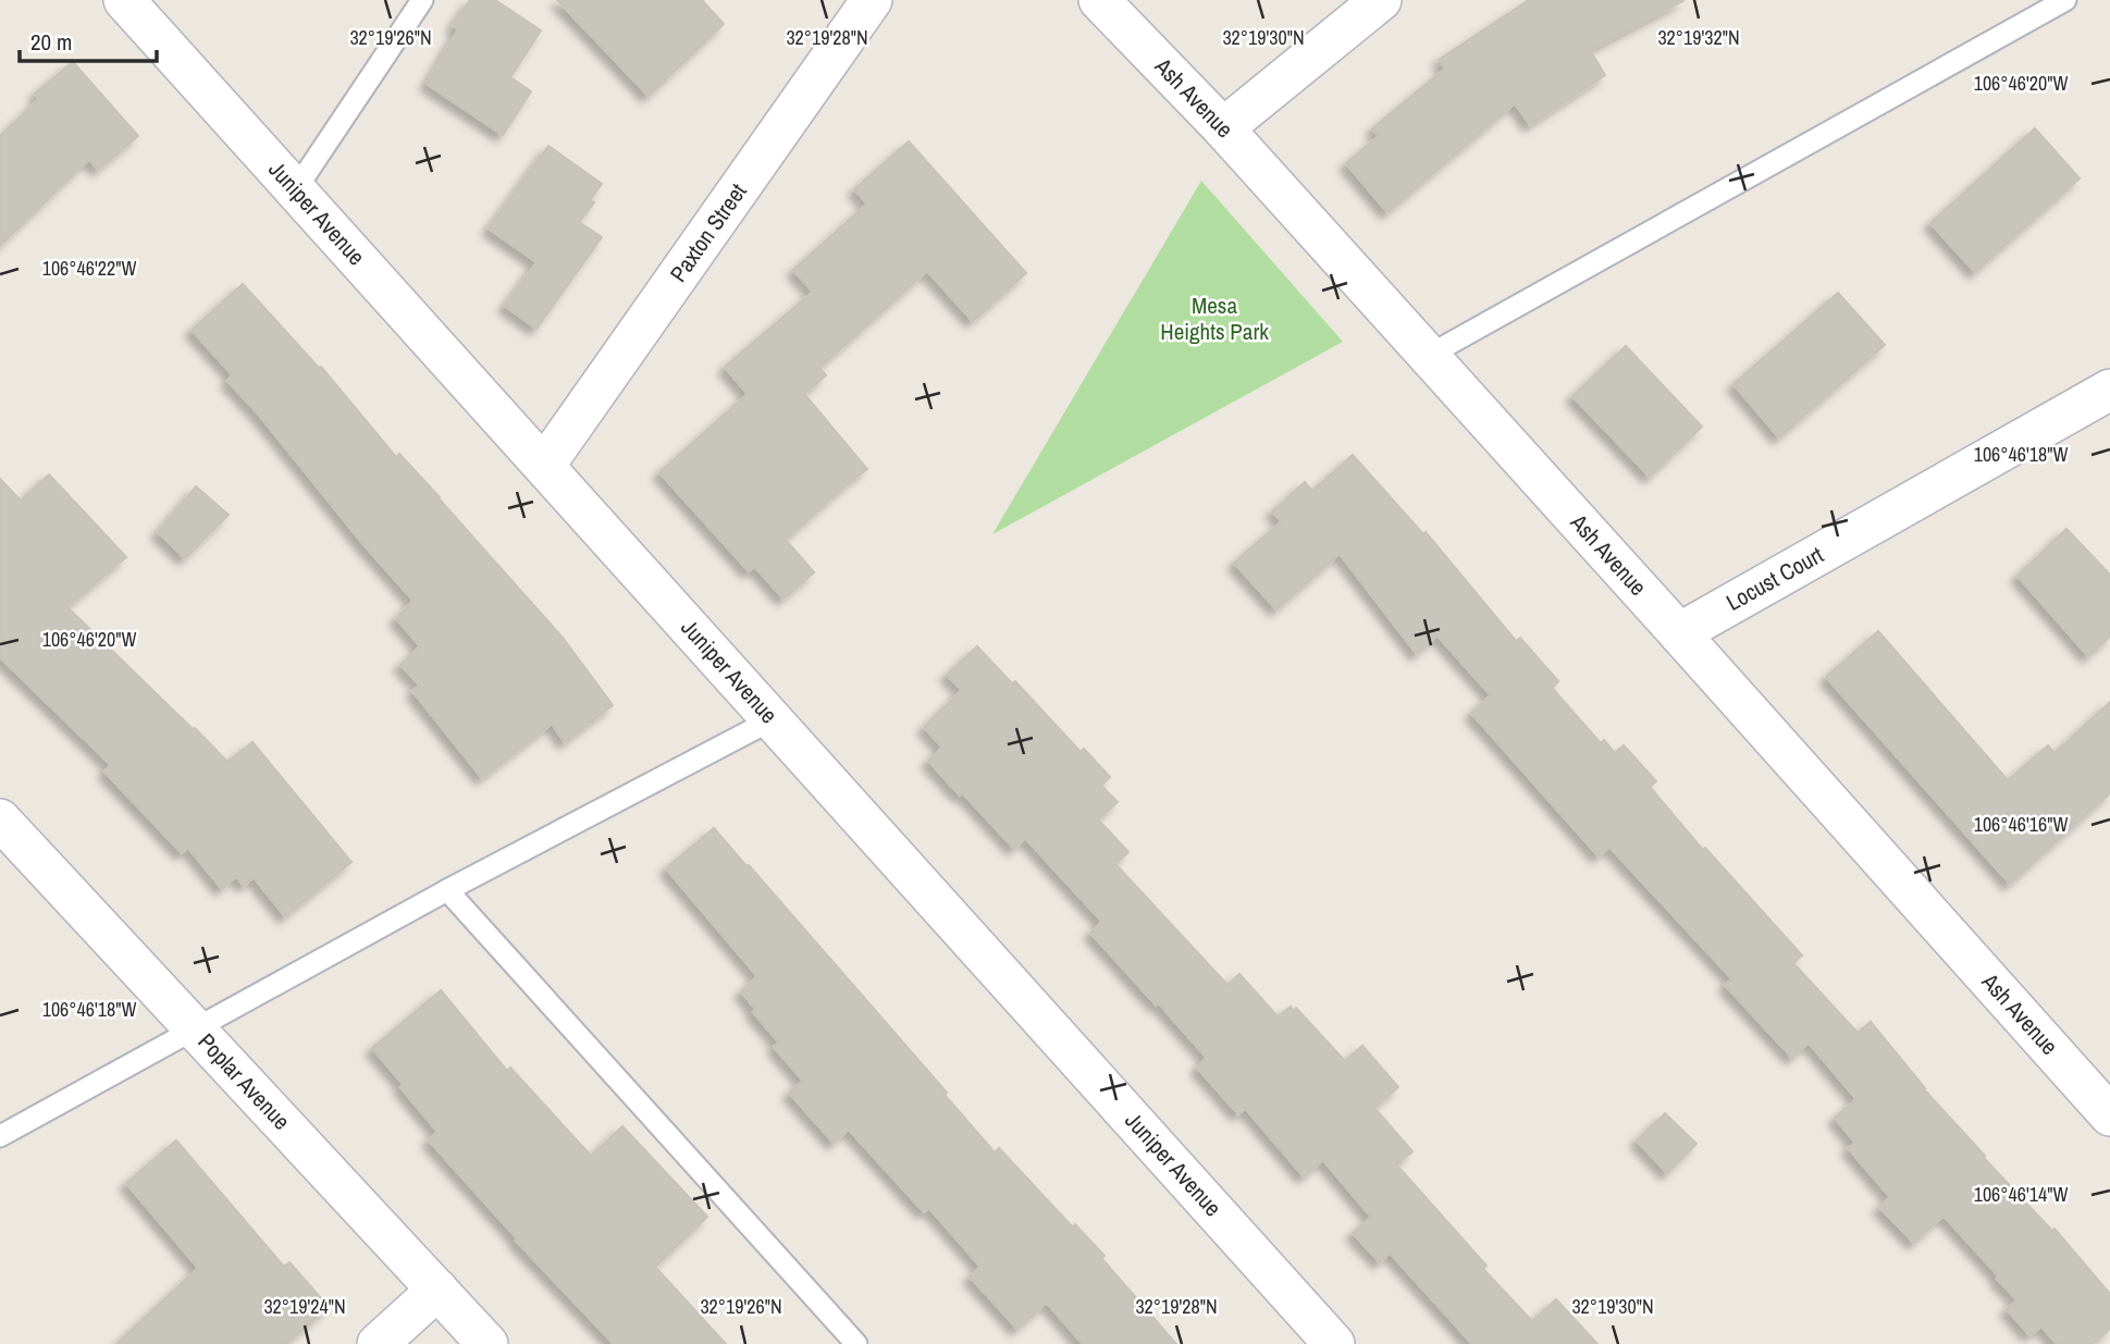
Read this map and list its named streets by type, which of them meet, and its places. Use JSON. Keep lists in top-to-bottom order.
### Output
{
  "streets": {
    "street": [
      "Ash Avenue",
      "Juniper Avenue",
      "Paxton Street",
      "Locust Court",
      "Poplar Avenue"
    ]
  },
  "crossings": [
    ["Ash Avenue", "Locust Court"],
    ["Juniper Avenue", "Paxton Street"]
  ],
  "parks": ["Mesa Heights Park"],
  "scale_bar": "20 m",
  "coordinates": [
    "32°19'26\"N",
    "32°19'28\"N",
    "32°19'30\"N",
    "32°19'32\"N",
    "106°46'20\"W",
    "106°46'22\"W",
    "106°46'18\"W",
    "106°46'16\"W",
    "106°46'14\"W",
    "32°19'24\"N"
  ]
}
